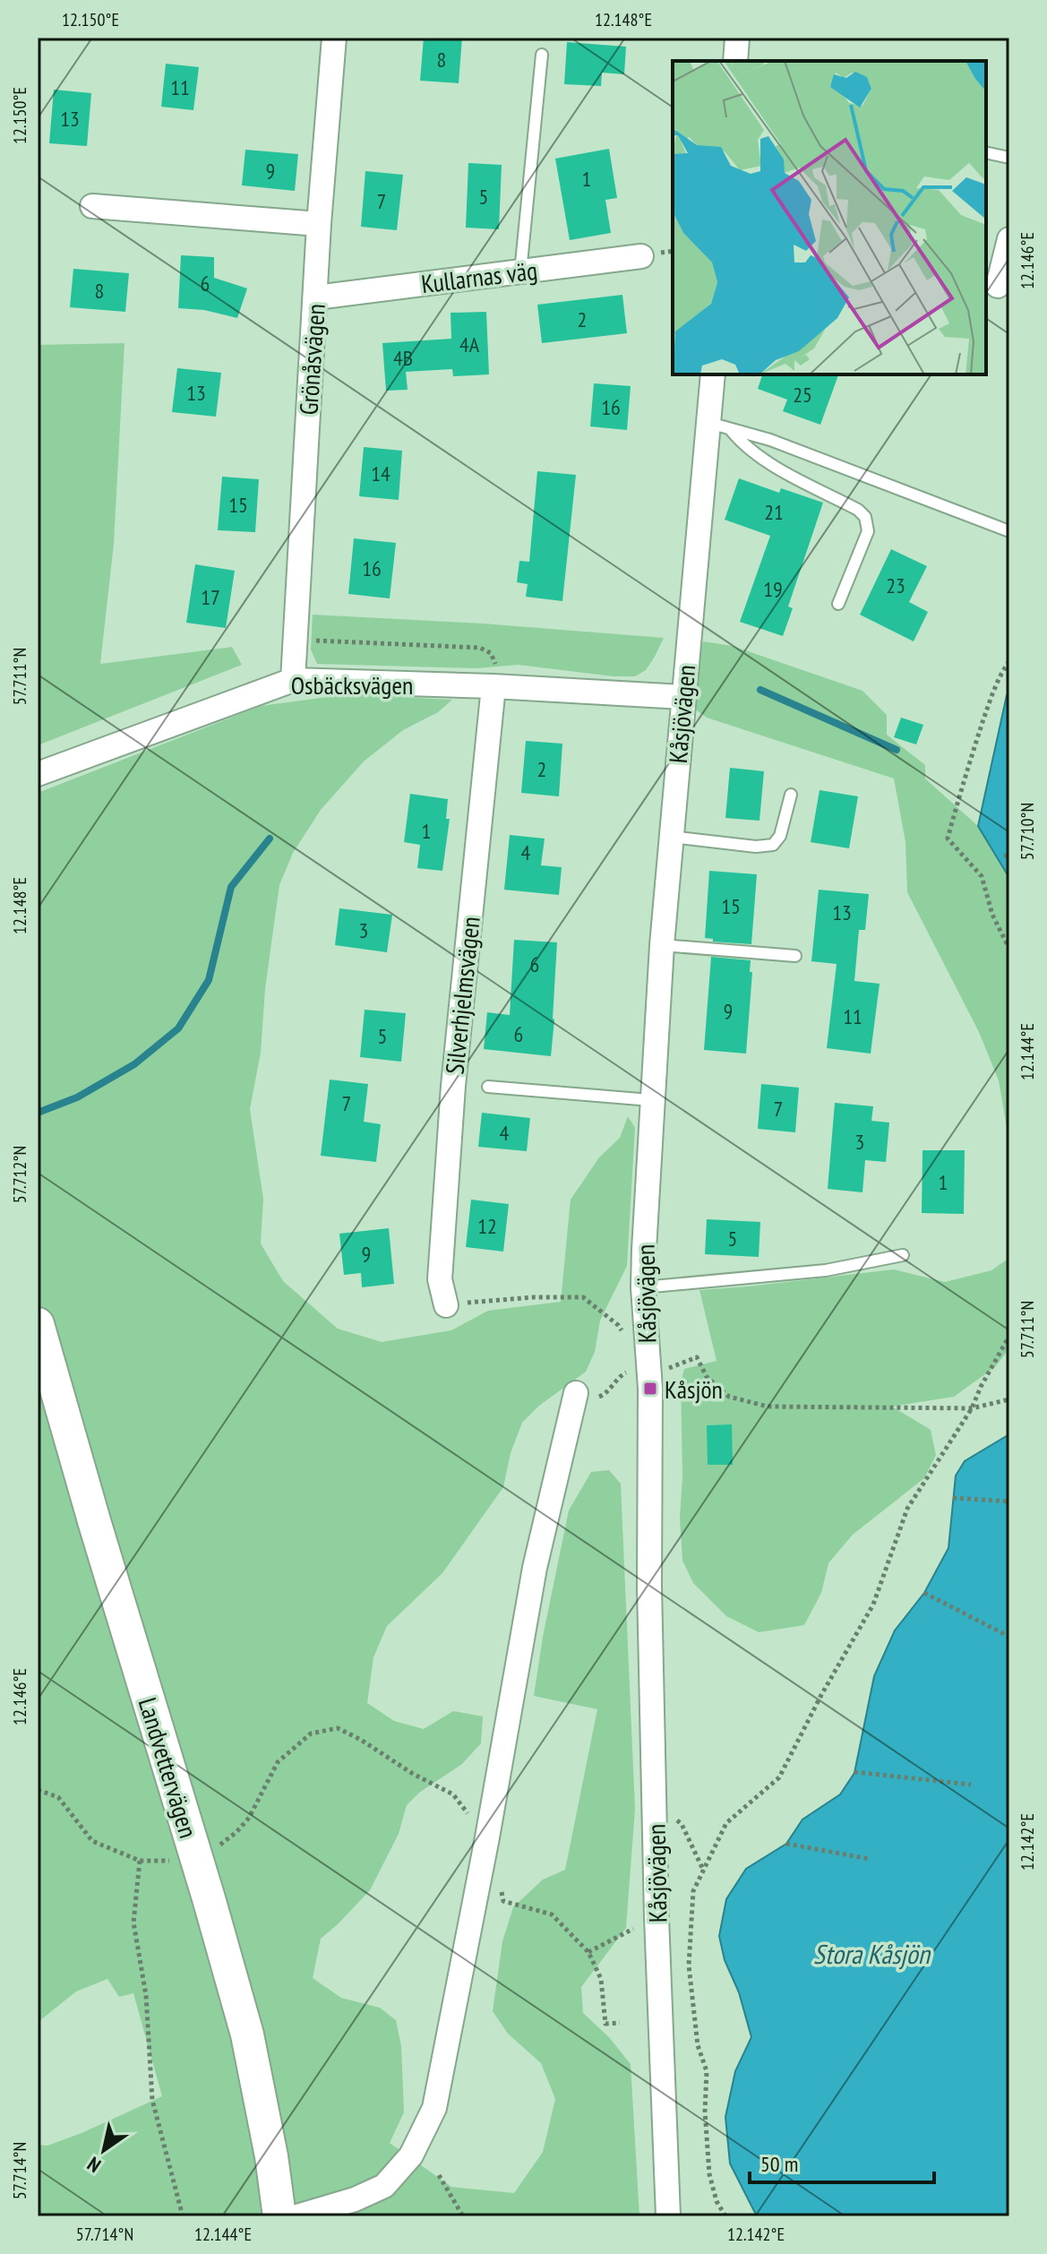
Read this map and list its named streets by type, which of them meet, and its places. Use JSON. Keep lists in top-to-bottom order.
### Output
{
  "streets": {
    "street": [
      "Kullarnas väg",
      "Grönåsvägen",
      "Osbäcksvägen",
      "Kåsjövägen",
      "Silverhjelmsvägen",
      "Landvettervägen"
    ]
  },
  "crossings": [
    ["Kullarnas väg", "Grönåsvägen"],
    ["Grönåsvägen", "Osbäcksvägen"],
    ["Osbäcksvägen", "Kåsjövägen"],
    ["Osbäcksvägen", "Silverhjelmsvägen"]
  ],
  "water": ["Stora Kåsjön"],
  "places": {
    "transit": ["Kåsjön"]
  },
  "house_numbers": [
    "8",
    "11",
    "13",
    "9",
    "1",
    "5",
    "7",
    "6",
    "8",
    "2",
    "4A",
    "4B",
    "13",
    "25",
    "16",
    "14",
    "15",
    "21",
    "16",
    "23",
    "19",
    "17",
    "2",
    "1",
    "4",
    "15",
    "13",
    "3",
    "6",
    "9",
    "11",
    "6",
    "5",
    "7",
    "7",
    "4",
    "3",
    "1",
    "12",
    "5",
    "9"
  ],
  "scale_bar": "50 m",
  "north": "bottom left",
  "coordinates": [
    "12.150°E",
    "12.148°E",
    "12.146°E",
    "57.711°N",
    "57.710°N",
    "12.144°E",
    "57.712°N",
    "12.142°E",
    "57.714°N"
  ]
}
